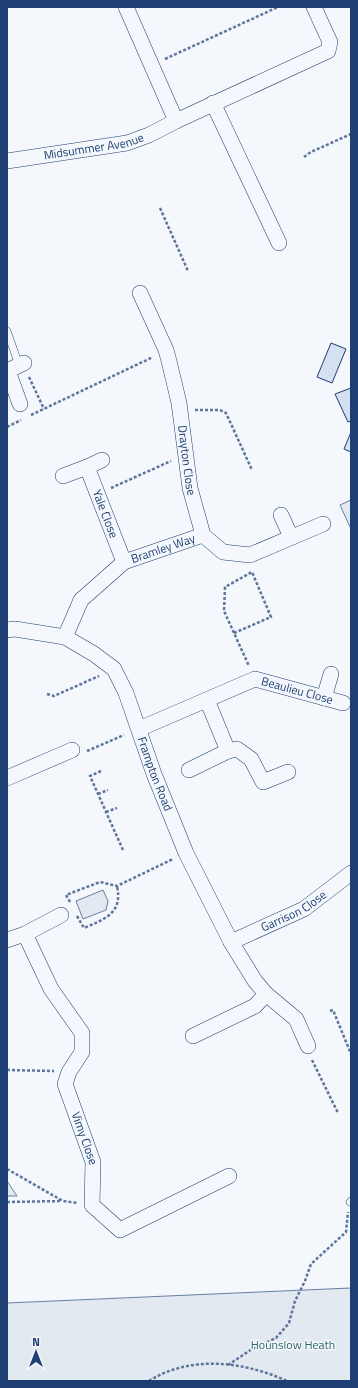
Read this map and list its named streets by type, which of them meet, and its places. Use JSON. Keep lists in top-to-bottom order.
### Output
{
  "streets": {
    "street": [
      "Midsummer Avenue",
      "Drayton Close",
      "Yale Close",
      "Bramley Way",
      "Beaulieu Close",
      "Frampton Road",
      "Garrison Close",
      "Vimy Close"
    ]
  },
  "crossings": [
    ["Drayton Close", "Bramley Way"],
    ["Yale Close", "Bramley Way"],
    ["Bramley Way", "Frampton Road"],
    ["Beaulieu Close", "Frampton Road"],
    ["Frampton Road", "Garrison Close"]
  ],
  "parks": ["Hounslow Heath"],
  "north": "top"
}
